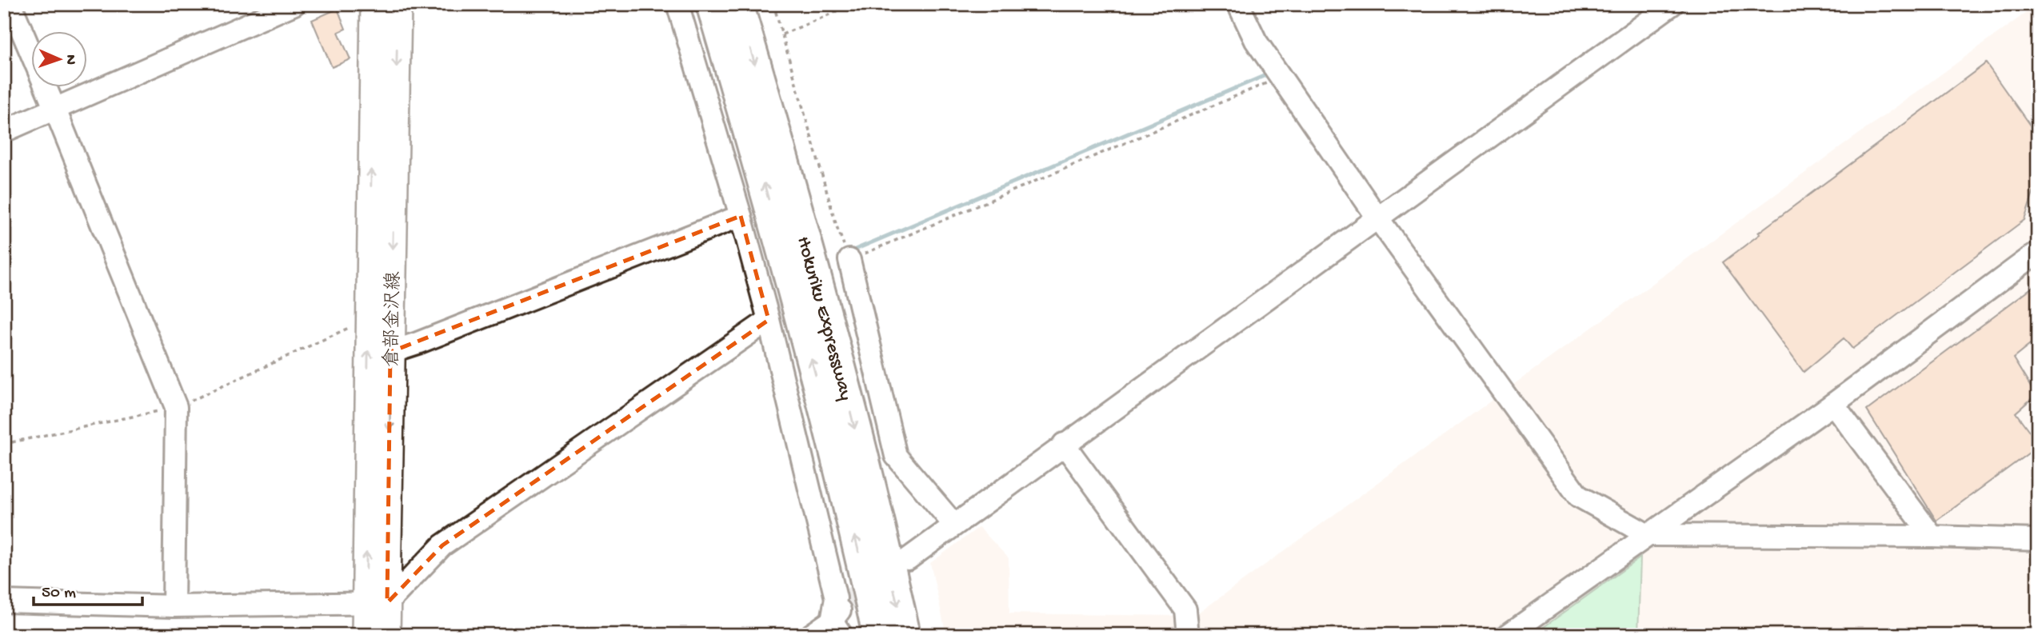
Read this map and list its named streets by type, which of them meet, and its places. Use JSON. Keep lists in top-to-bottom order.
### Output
{
  "streets": {
    "highway": ["Hokuriku Expressway"],
    "main road": ["倉部金沢線"]
  },
  "scale_bar": "50 m",
  "north": "right"
}
